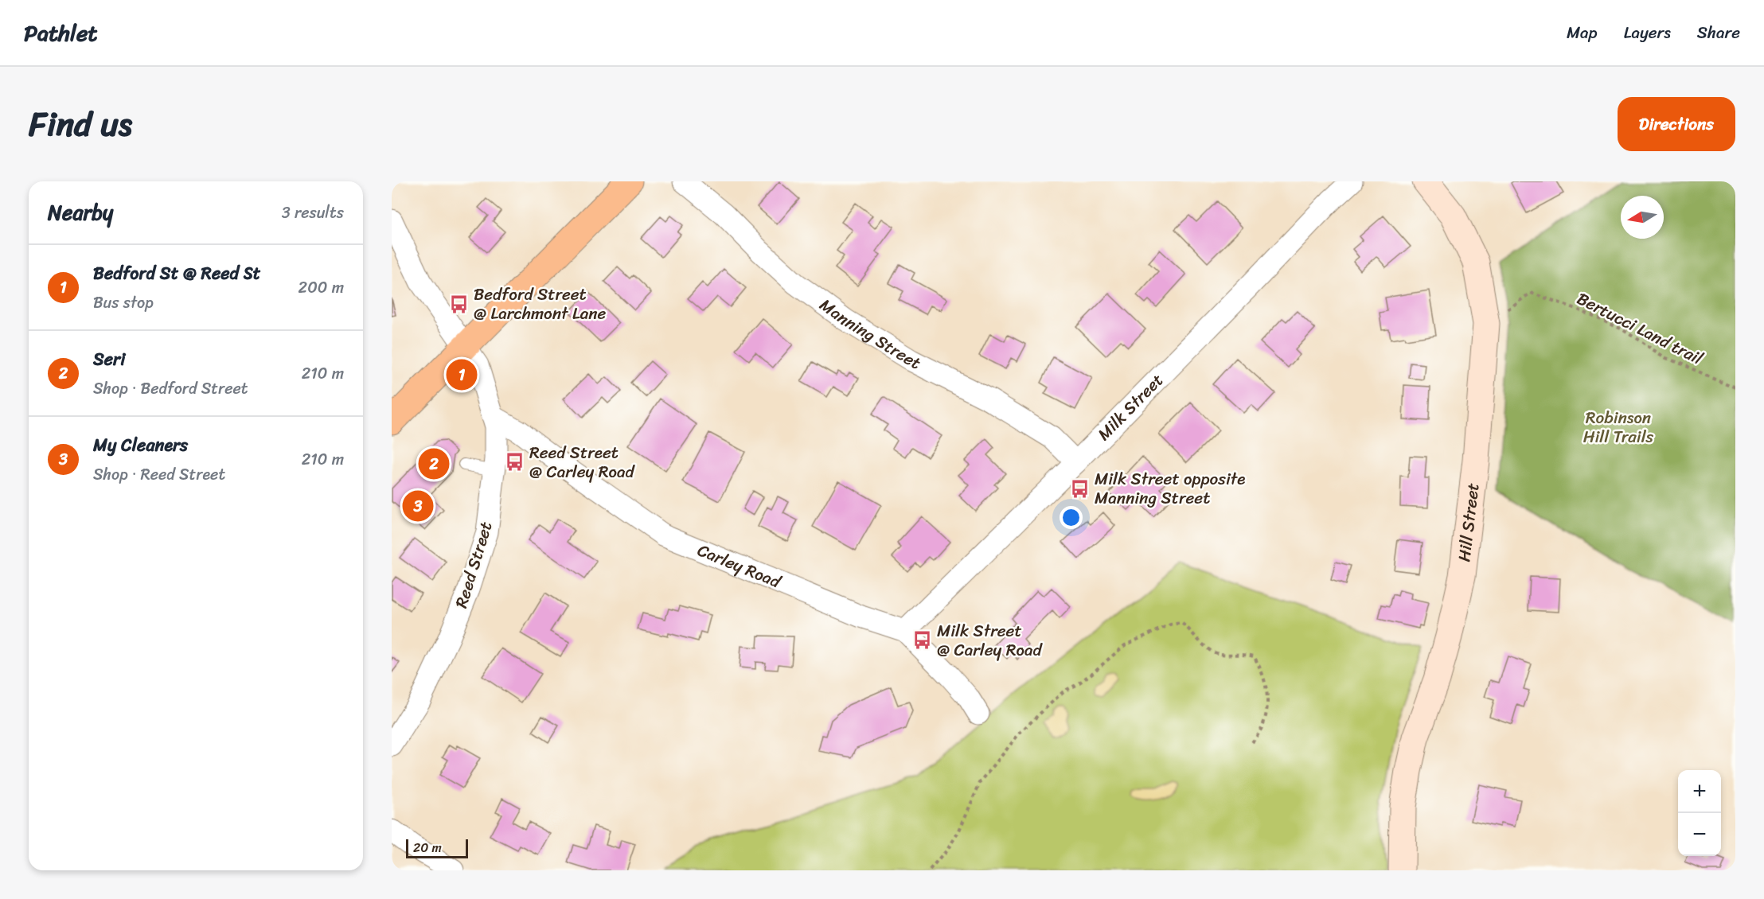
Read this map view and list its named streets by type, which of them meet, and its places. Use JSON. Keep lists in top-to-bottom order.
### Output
{
  "streets": {
    "street": [
      "Manning Street",
      "Milk Street",
      "Hill Street",
      "Reed Street",
      "Carley Road"
    ],
    "path": ["Bertucci Land trail"]
  },
  "crossings": [
    ["Bertucci Land trail", "Hill Street"],
    ["Manning Street", "Milk Street"],
    ["Milk Street", "Carley Road"],
    ["Reed Street", "Carley Road"]
  ],
  "parks": ["Robinson Hill Trails"],
  "places": {
    "bus stop": [
      "Bedford Street @ Larchmont Lane",
      "Reed Street @ Carley Road",
      "Milk Street opposite Manning Street",
      "Milk Street @ Carley Road"
    ]
  },
  "scale_bar": "20 m",
  "north": "left",
  "page": {
    "header": "Pathlet",
    "nav": ["Map", "Layers", "Share"],
    "title": "Find us",
    "buttons": "Directions",
    "heading": ["Nearby", "3 results"],
    "list": [
      {
        "mark": "1",
        "name": "Bedford St @ Reed St",
        "note": "Bus stop",
        "value": "200 m"
      },
      {
        "mark": "2",
        "name": "Seri",
        "note": "Shop · Bedford Street",
        "value": "210 m"
      },
      {
        "mark": "3",
        "name": "My Cleaners",
        "note": "Shop · Reed Street",
        "value": "210 m"
      }
    ],
    "pins": ["1", "2", "3"],
    "map_buttons": ["+", "−"],
    "scale": "20 m"
  }
}
